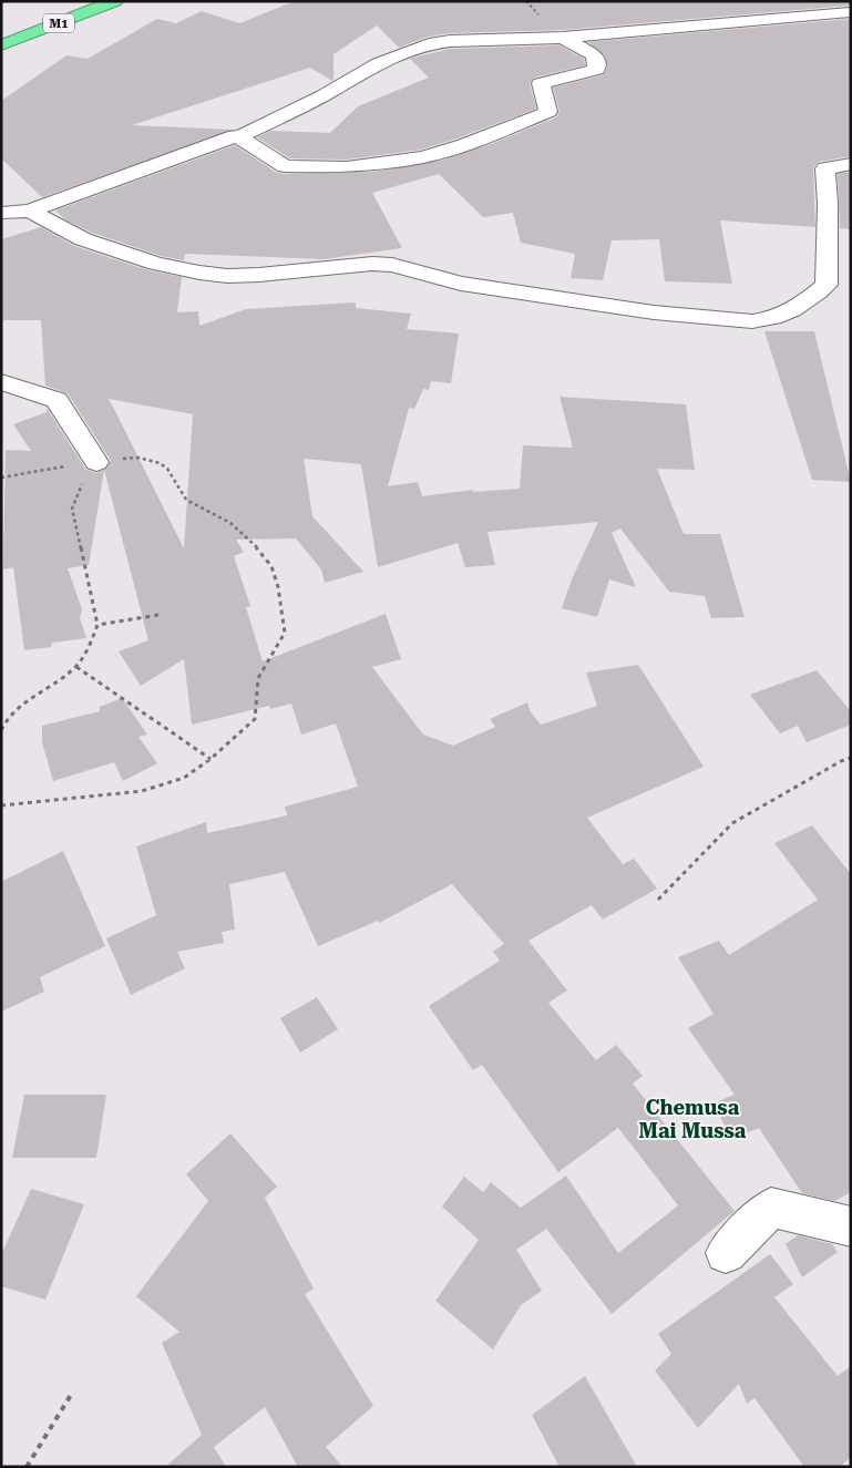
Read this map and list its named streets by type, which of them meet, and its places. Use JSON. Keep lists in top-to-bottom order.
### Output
{
  "streets": {
    "highway": ["M1"]
  },
  "districts": ["Chemusa Mai Mussa"]
}
